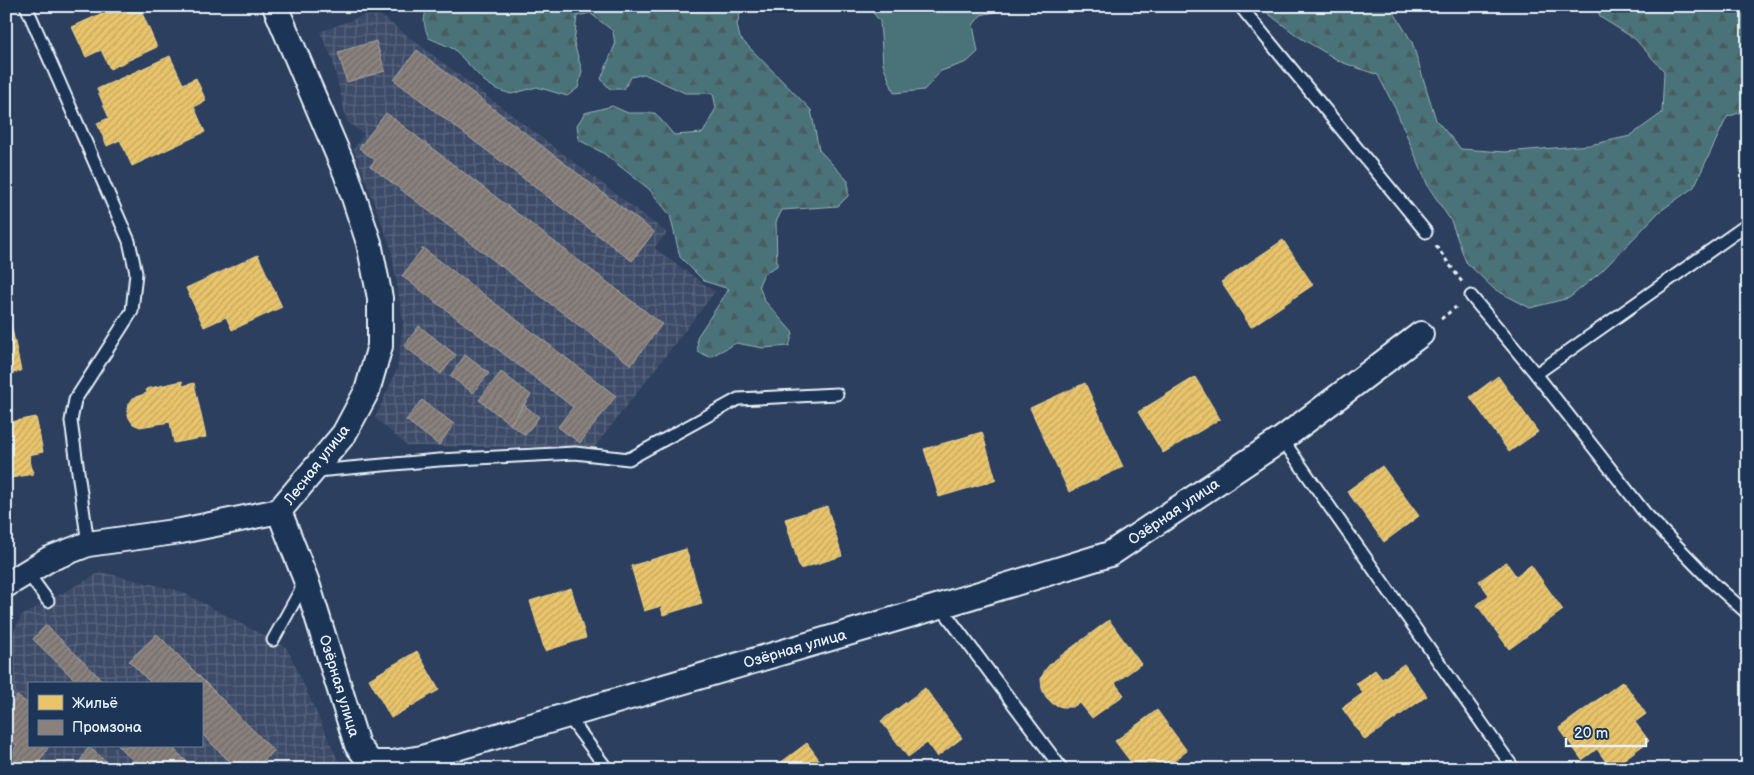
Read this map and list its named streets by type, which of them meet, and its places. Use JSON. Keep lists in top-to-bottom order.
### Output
{
  "streets": {
    "street": ["Лесная улица", "Озёрная улица"]
  },
  "crossings": [
    ["Лесная улица", "Озёрная улица"]
  ],
  "legend": ["Жильё", "Промзона"],
  "scale_bar": "20 m"
}
